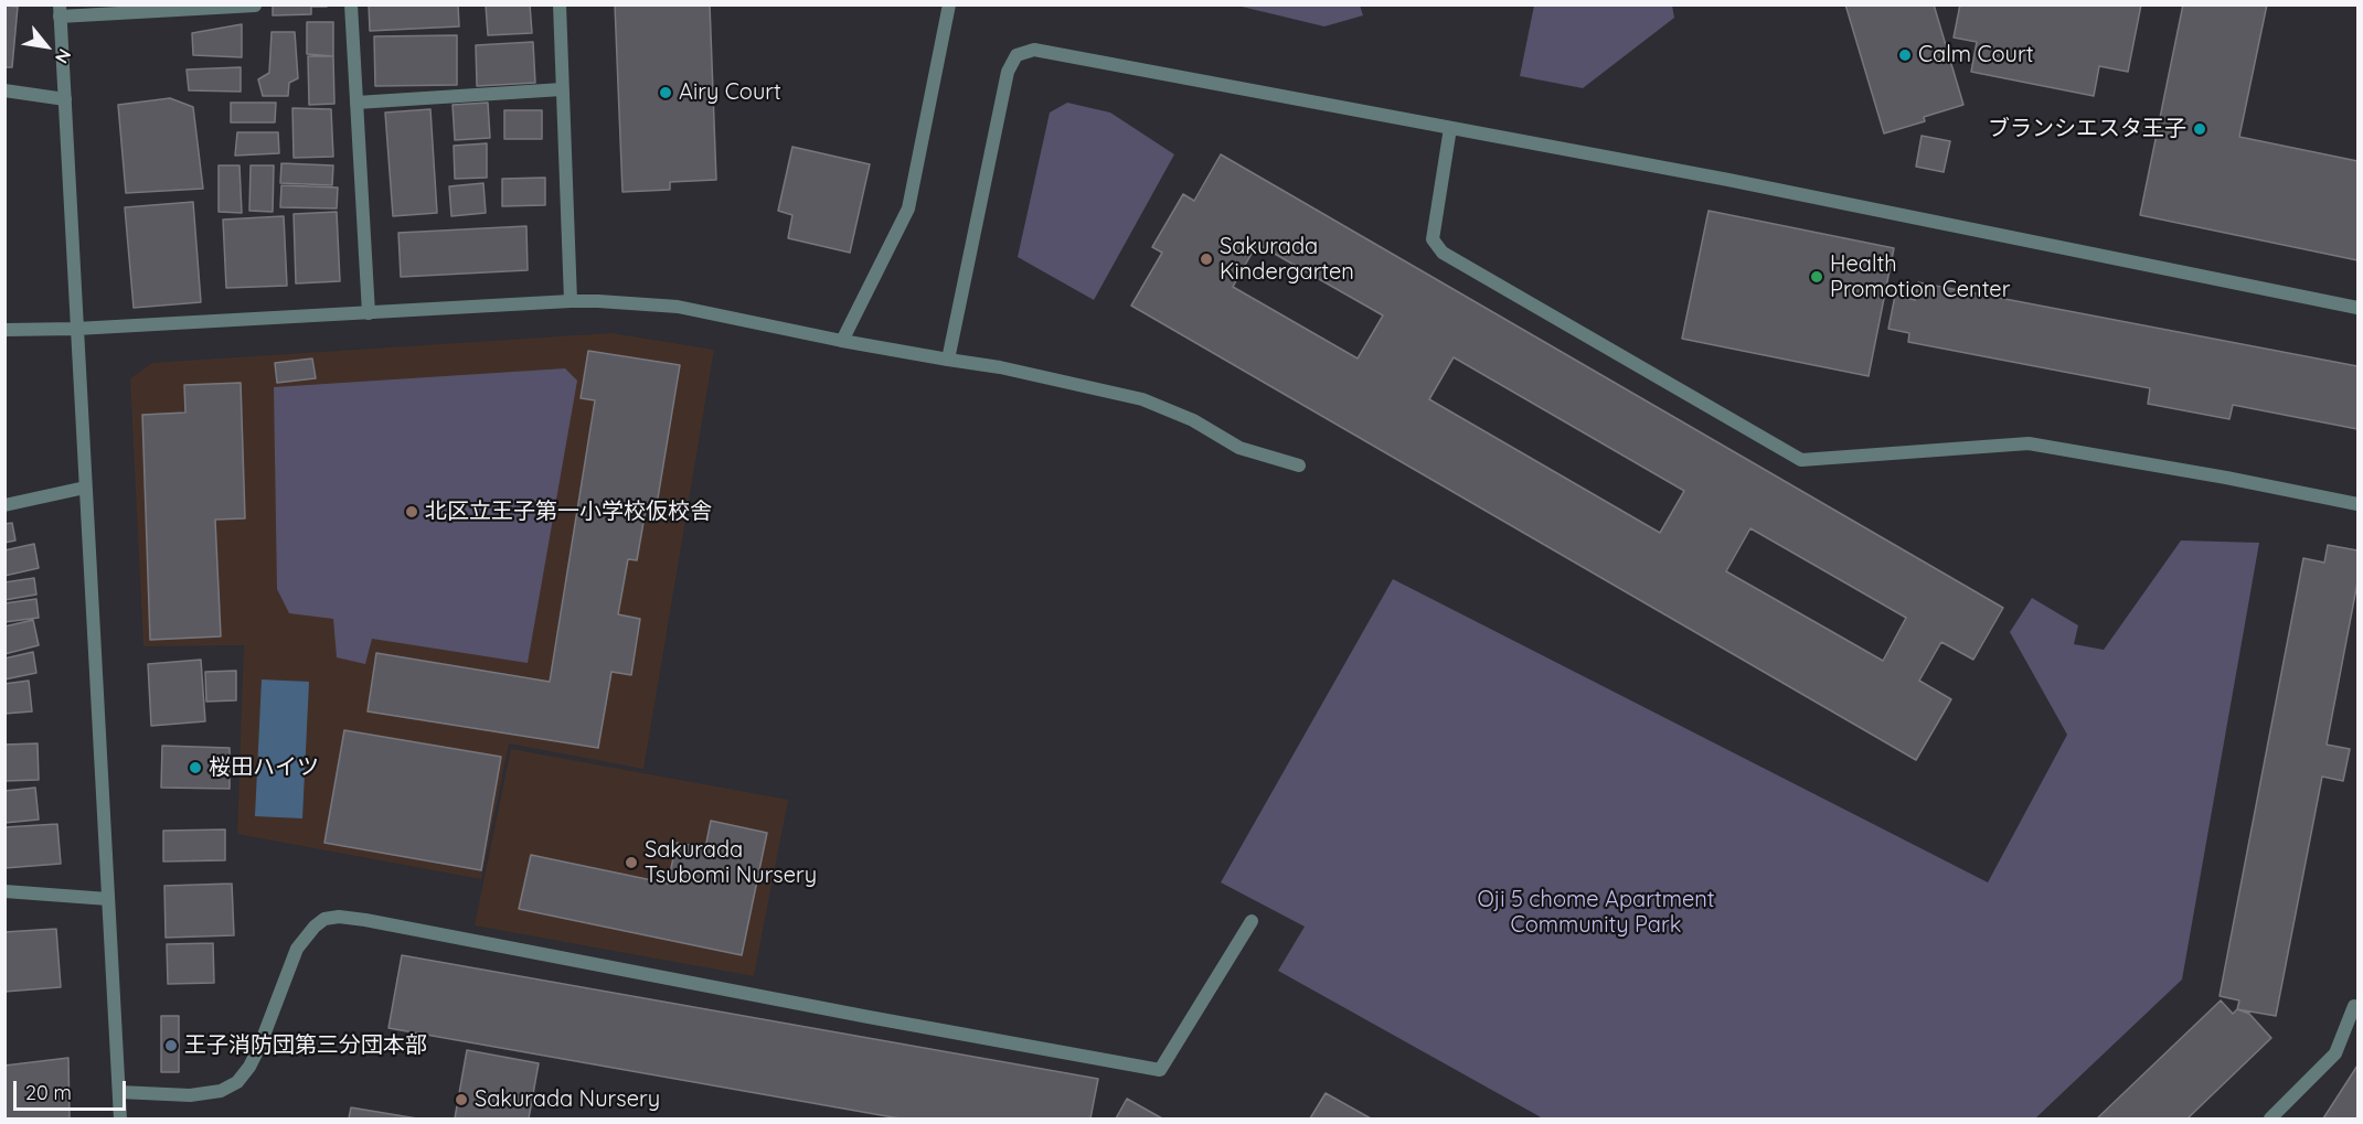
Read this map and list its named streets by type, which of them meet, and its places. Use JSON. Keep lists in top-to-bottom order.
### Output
{
  "parks": ["Oji 5 chome Apartment Community Park"],
  "places": [
    "Calm Court",
    "Airy Court",
    "ブランシエスタ王子",
    "Sakurada Kindergarten",
    "Health Promotion Center",
    "北区立王子第一小学校仮校舎",
    "桜田ハイツ",
    "Sakurada Tsubomi Nursery",
    "王子消防団第三分団本部",
    "Sakurada Nursery"
  ],
  "scale_bar": "20 m",
  "north": "bottom right"
}
